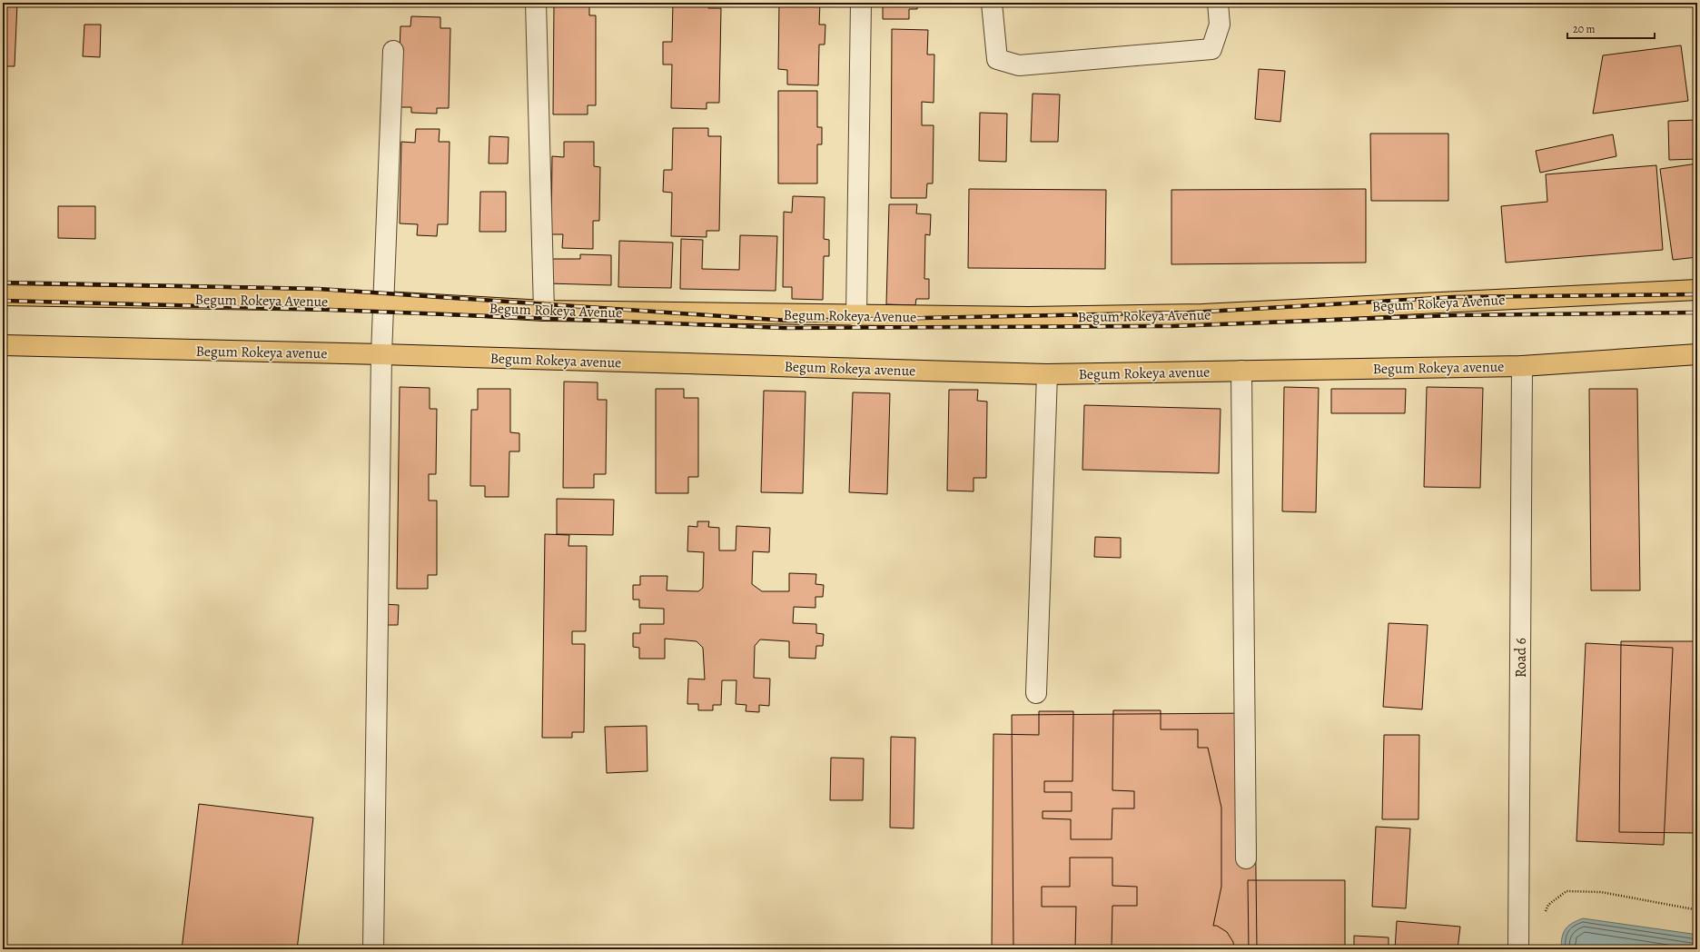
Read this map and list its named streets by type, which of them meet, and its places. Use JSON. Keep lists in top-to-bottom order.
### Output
{
  "streets": {
    "main road": ["Begum Rokeya Avenue", "Begum Rokeya avenue"],
    "street": ["Road 6"]
  },
  "crossings": [
    ["Begum Rokeya avenue", "Road 6"]
  ],
  "scale_bar": "20 m"
}
